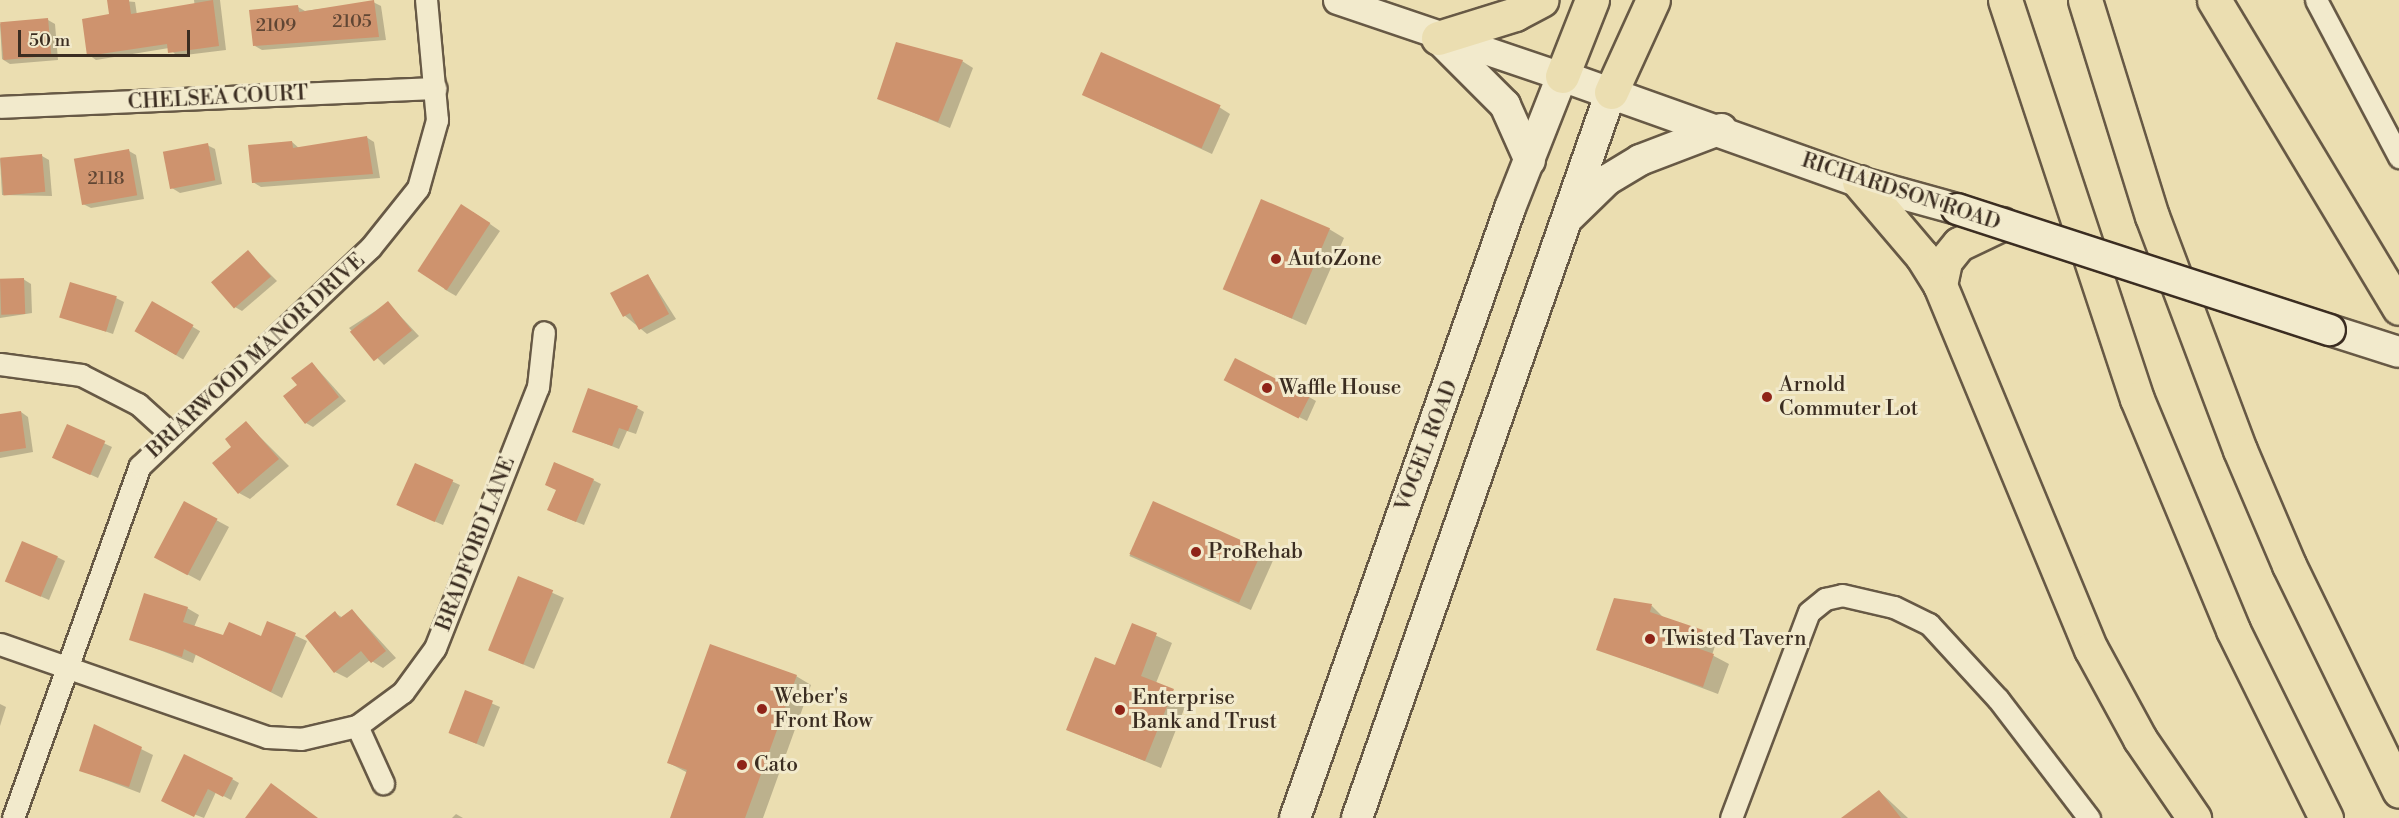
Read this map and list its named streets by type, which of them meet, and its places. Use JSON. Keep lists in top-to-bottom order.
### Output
{
  "streets": {
    "main road": ["RICHARDSON ROAD", "VOGEL ROAD"],
    "street": ["CHELSEA COURT", "BRIARWOOD MANOR DRIVE", "BRADFORD LANE"]
  },
  "crossings": [
    ["CHELSEA COURT", "BRIARWOOD MANOR DRIVE"],
    ["RICHARDSON ROAD", "VOGEL ROAD"],
    ["BRIARWOOD MANOR DRIVE", "BRADFORD LANE"]
  ],
  "places": [
    "AutoZone",
    "Waffle House",
    "Arnold Commuter Lot",
    "ProRehab",
    "Twisted Tavern",
    "Weber's Front Row",
    "Enterprise Bank and Trust",
    "Cato"
  ],
  "house_numbers": ["2105", "2109", "2118"],
  "scale_bar": "50 m"
}
